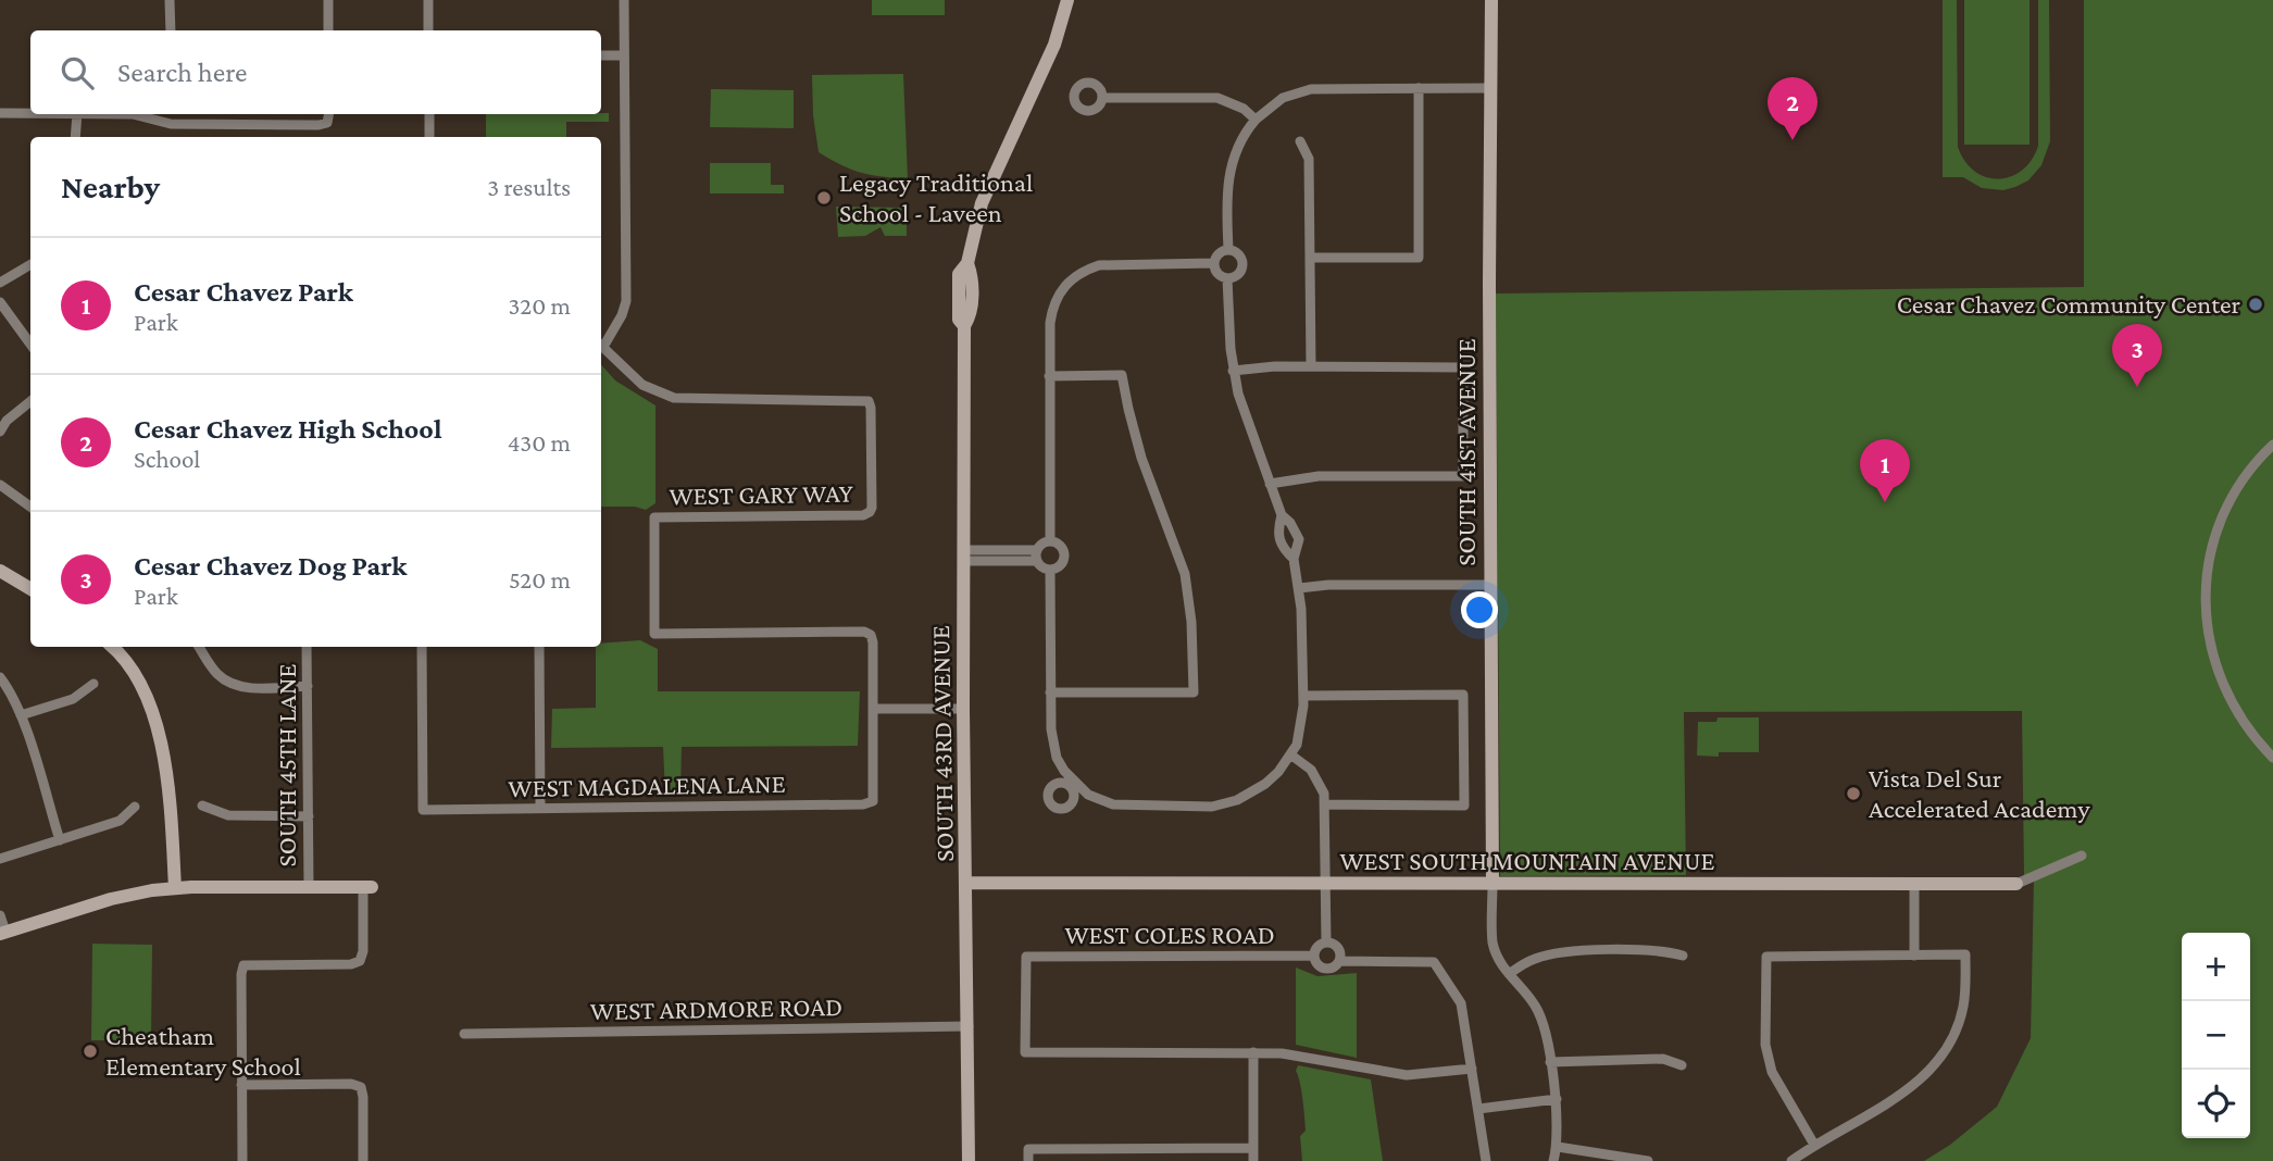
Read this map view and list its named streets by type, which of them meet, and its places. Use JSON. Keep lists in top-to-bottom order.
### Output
{
  "streets": {
    "street": [
      "SOUTH 41ST AVENUE",
      "WEST GARY WAY",
      "SOUTH 43RD AVENUE",
      "SOUTH 45TH LANE",
      "WEST MAGDALENA LANE",
      "WEST SOUTH MOUNTAIN AVENUE",
      "WEST COLES ROAD",
      "WEST ARDMORE ROAD"
    ]
  },
  "crossings": [
    ["SOUTH 41ST AVENUE", "WEST SOUTH MOUNTAIN AVENUE"],
    ["WEST GARY WAY", "WEST MAGDALENA LANE"],
    ["SOUTH 43RD AVENUE", "WEST SOUTH MOUNTAIN AVENUE"],
    ["SOUTH 43RD AVENUE", "WEST ARDMORE ROAD"]
  ],
  "places": [
    "Legacy Traditional School - Laveen",
    "Cesar Chavez Community Center",
    "Vista Del Sur Accelerated Academy",
    "Cheatham Elementary School"
  ],
  "page": {
    "search": "Search here",
    "pins": ["2", "3", "1"],
    "heading": ["Nearby", "3 results"],
    "list": [
      {
        "mark": "1",
        "name": "Cesar Chavez Park",
        "note": "Park",
        "value": "320 m"
      },
      {
        "mark": "2",
        "name": "Cesar Chavez High School",
        "note": "School",
        "value": "430 m"
      },
      {
        "mark": "3",
        "name": "Cesar Chavez Dog Park",
        "note": "Park",
        "value": "520 m"
      }
    ],
    "map_buttons": ["+", "−"]
  }
}
